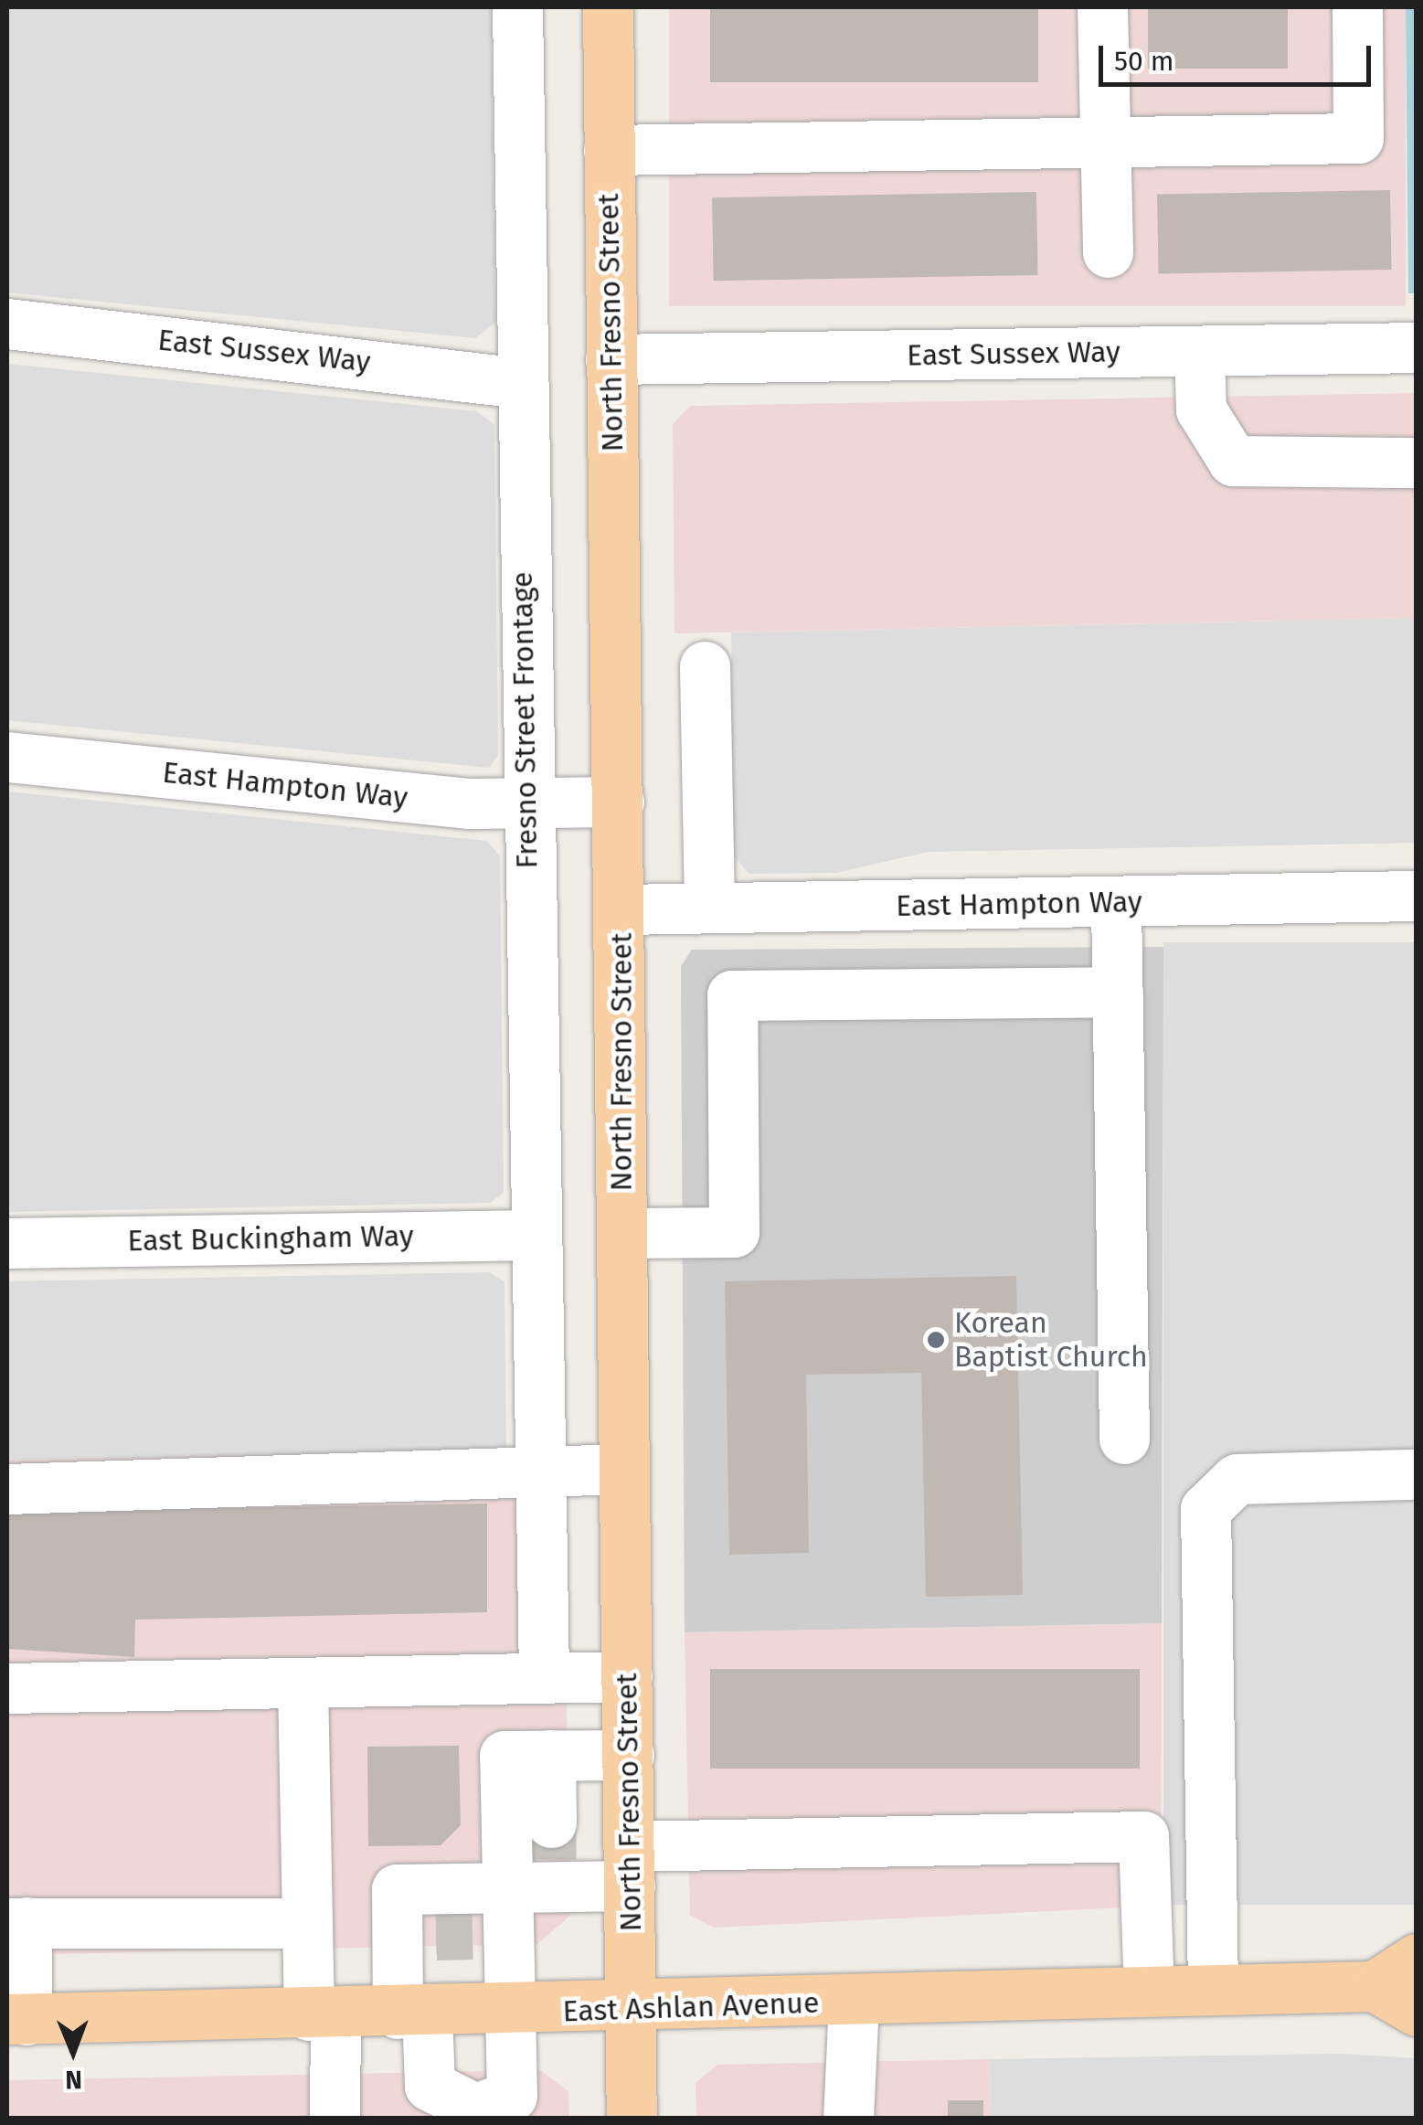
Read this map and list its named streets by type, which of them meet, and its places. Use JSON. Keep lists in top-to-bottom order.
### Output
{
  "streets": {
    "main road": ["North Fresno Street", "East Ashlan Avenue"],
    "street": [
      "East Sussex Way",
      "Fresno Street Frontage",
      "East Hampton Way",
      "East Buckingham Way"
    ]
  },
  "crossings": [
    ["North Fresno Street", "East Sussex Way"],
    ["North Fresno Street", "East Hampton Way"],
    ["North Fresno Street", "East Ashlan Avenue"],
    ["East Sussex Way", "Fresno Street Frontage"],
    ["Fresno Street Frontage", "East Hampton Way"],
    ["Fresno Street Frontage", "East Buckingham Way"]
  ],
  "places": ["Korean Baptist Church"],
  "scale_bar": "50 m",
  "north": "bottom"
}
